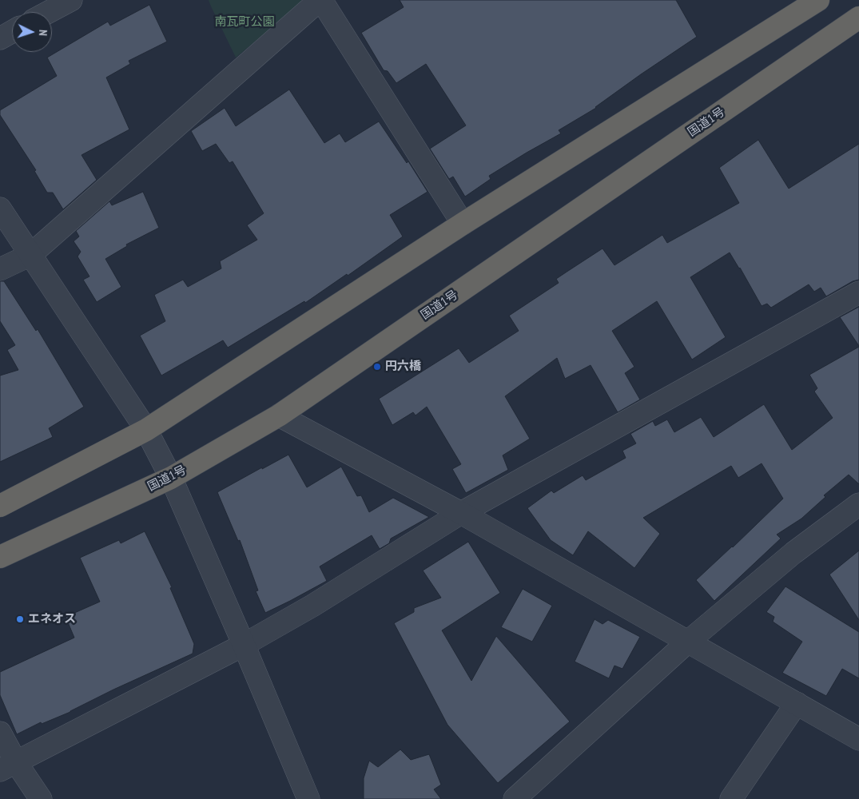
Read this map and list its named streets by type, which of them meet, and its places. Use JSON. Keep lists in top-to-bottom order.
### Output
{
  "streets": {
    "highway": ["国道1号"]
  },
  "parks": ["南瓦町公園"],
  "places": ["円六橋", "エネオス"],
  "north": "right"
}
